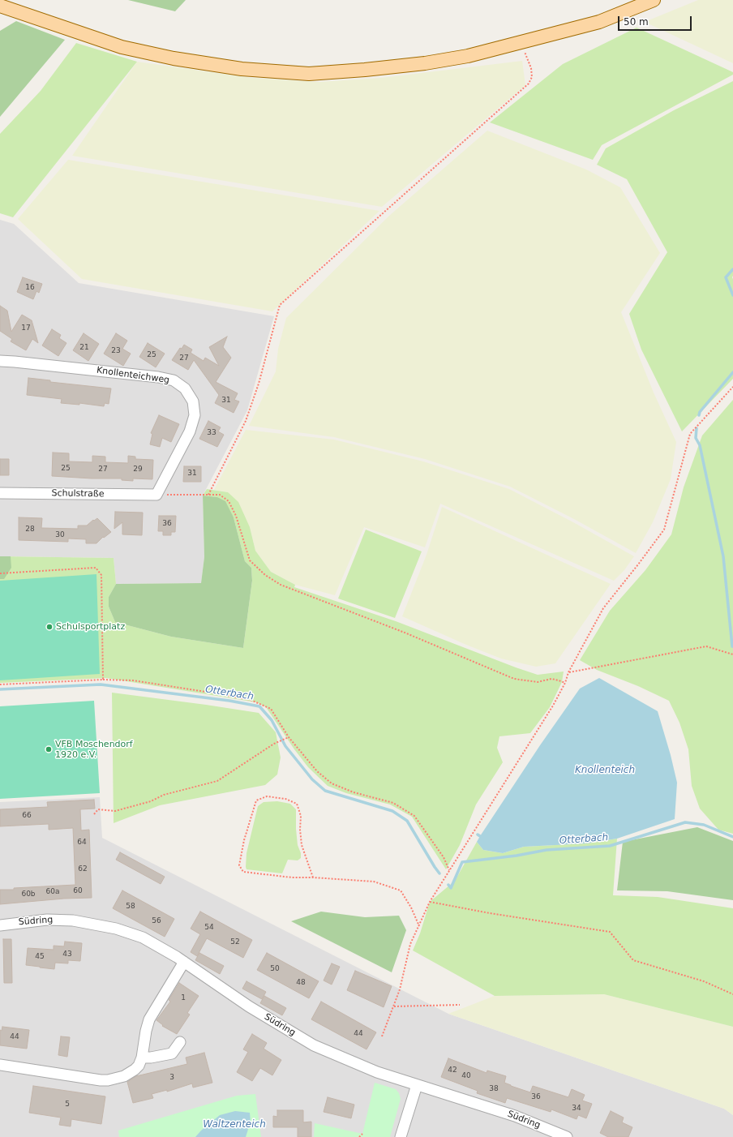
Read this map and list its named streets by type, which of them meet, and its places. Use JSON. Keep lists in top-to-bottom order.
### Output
{
  "streets": {
    "street": ["Knollenteichweg", "Schulstraße", "Südring"]
  },
  "crossings": [
    ["Knollenteichweg", "Schulstraße"]
  ],
  "water": ["Otterbach", "Knollenteich", "Waltzenteich"],
  "places": ["Schulsportplatz", "VFB Moschendorf 1920 e.V."],
  "house_numbers": [
    "16",
    "17",
    "21",
    "23",
    "25",
    "27",
    "31",
    "33",
    "25",
    "27",
    "29",
    "31",
    "36",
    "28",
    "30",
    "66",
    "64",
    "62",
    "60",
    "60a",
    "60b",
    "58",
    "56",
    "54",
    "52",
    "43",
    "45",
    "50",
    "48",
    "1",
    "44",
    "44",
    "42",
    "40",
    "3",
    "38",
    "36",
    "5",
    "34"
  ],
  "scale_bar": "50 m"
}
